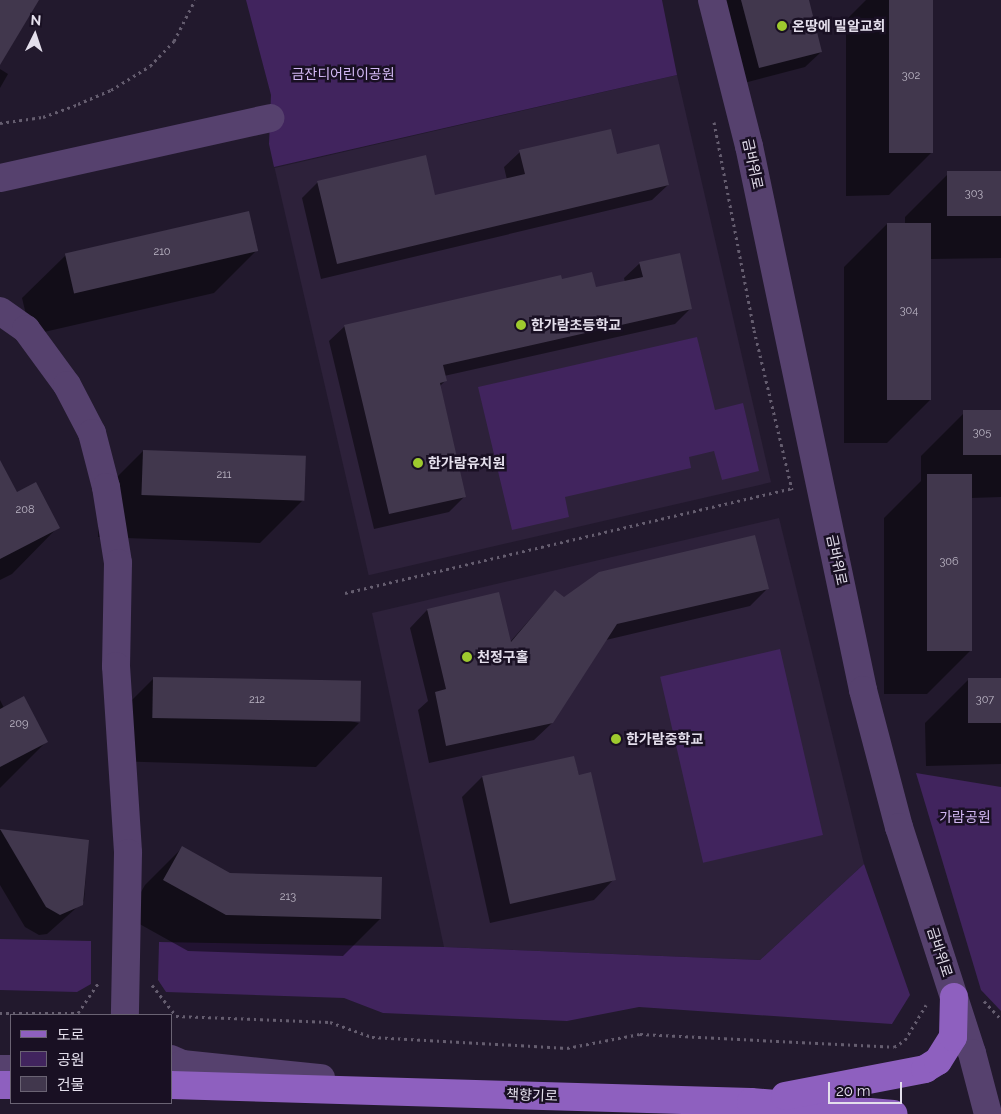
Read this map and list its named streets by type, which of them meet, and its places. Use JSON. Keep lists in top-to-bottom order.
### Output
{
  "streets": {
    "main road": ["책향기로"],
    "street": ["금바위로"]
  },
  "parks": ["금잔디어린이공원", "가람공원"],
  "places": [
    "온땅에 밀알교회",
    "한가람초등학교",
    "한가람유치원",
    "천정구홀",
    "한가람중학교"
  ],
  "house_numbers": [
    "302",
    "303",
    "210",
    "304",
    "305",
    "211",
    "208",
    "306",
    "212",
    "307",
    "209",
    "213"
  ],
  "legend": ["도로", "공원", "건물"],
  "scale_bar": "20 m",
  "north": "top"
}
